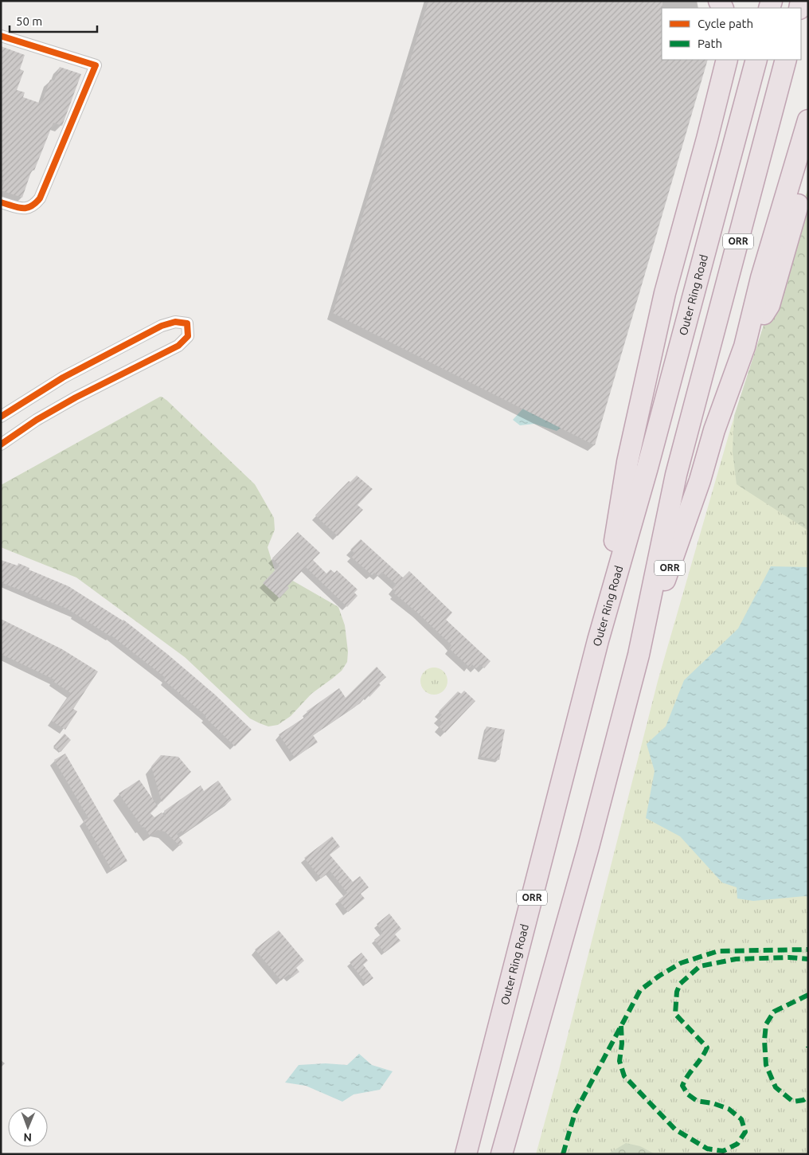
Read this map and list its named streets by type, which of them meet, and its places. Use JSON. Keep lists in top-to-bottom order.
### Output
{
  "streets": {
    "highway": ["ORR", "Outer Ring Road"]
  },
  "crossings": [
    ["ORR", "Outer Ring Road"]
  ],
  "legend": ["Cycle path", "Path"],
  "scale_bar": "50 m",
  "north": "bottom"
}
